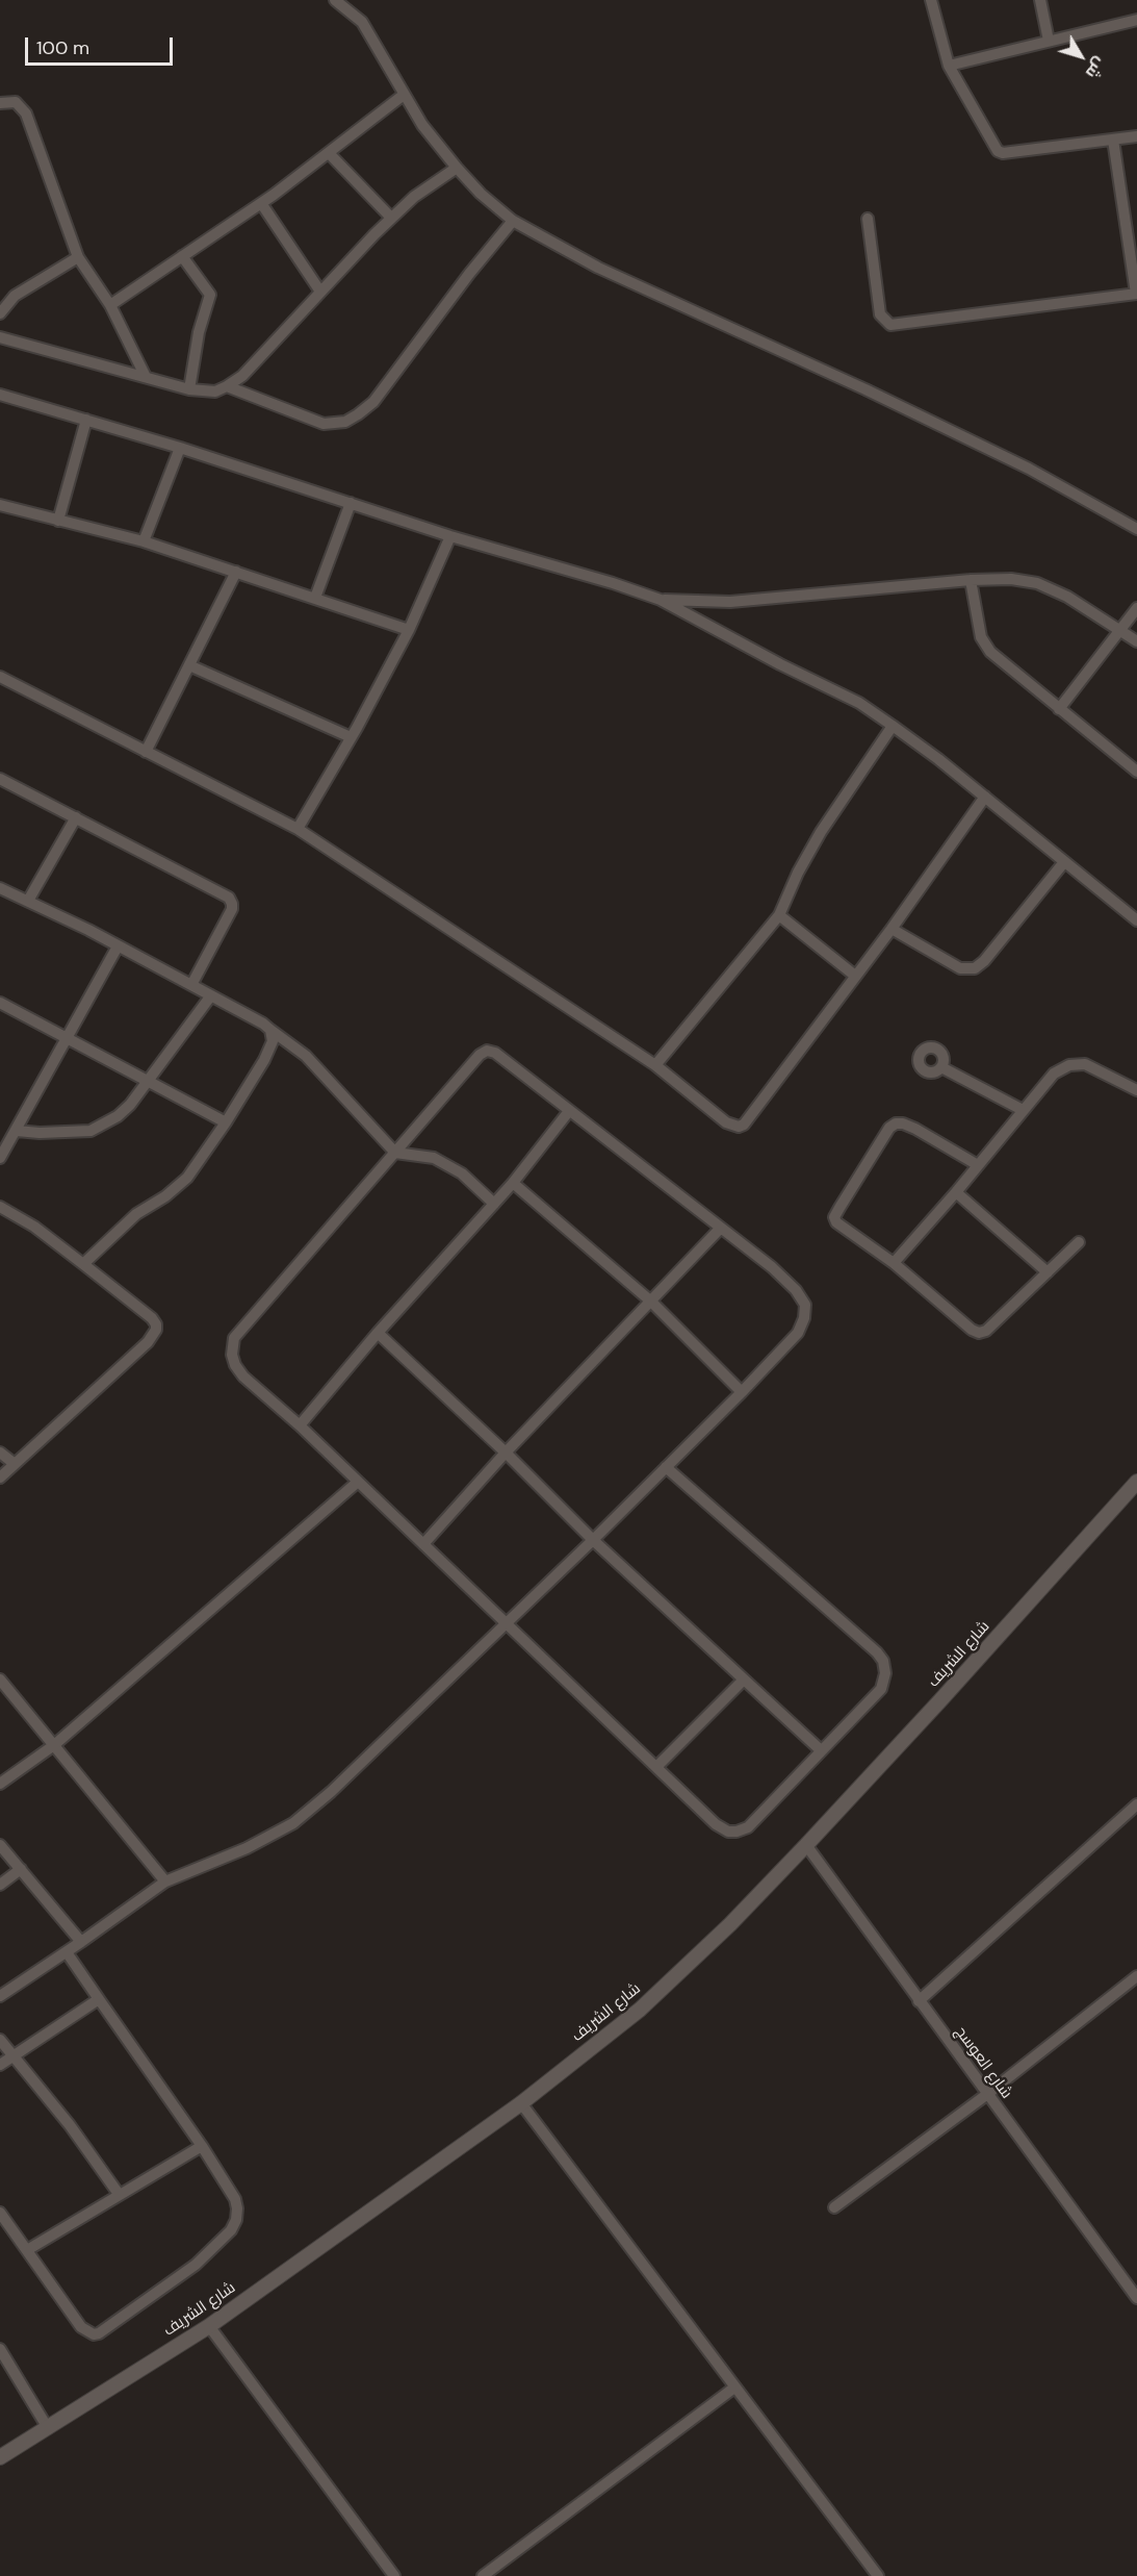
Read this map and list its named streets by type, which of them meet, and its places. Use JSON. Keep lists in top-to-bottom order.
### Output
{
  "streets": {
    "main road": ["شارع الشريف"],
    "street": ["شارع العوسج"]
  },
  "crossings": [
    ["شارع الشريف", "شارع العوسج"]
  ],
  "scale_bar": "100 m",
  "north": "bottom right"
}
